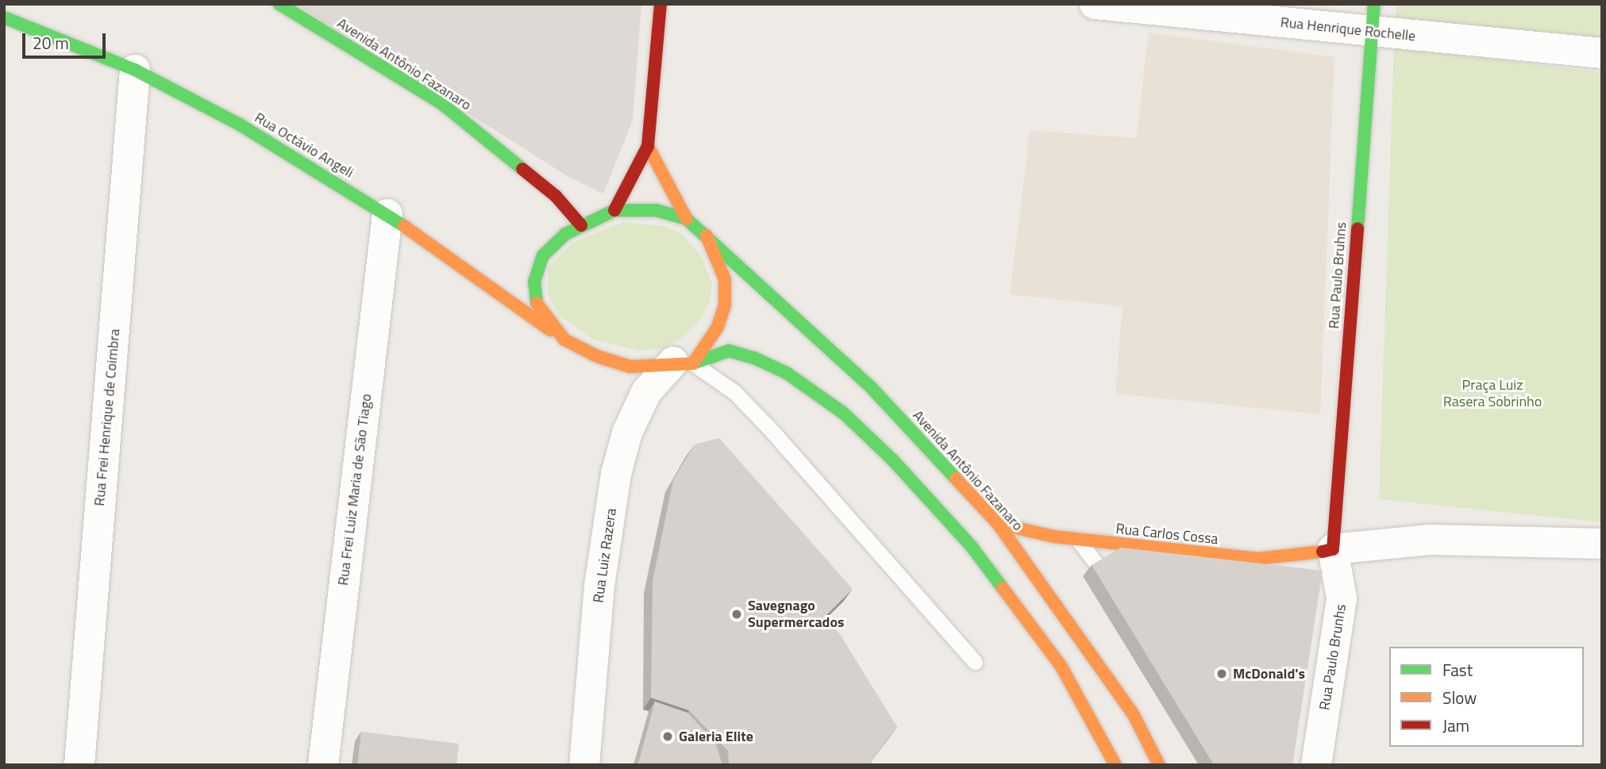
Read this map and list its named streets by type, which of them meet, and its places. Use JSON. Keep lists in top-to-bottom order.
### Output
{
  "streets": {
    "main road": [
      "Avenida Antônio Fazanaro",
      "Rua Octávio Angeli",
      "Rua Paulo Bruhns",
      "Rua Carlos Cossa"
    ],
    "street": [
      "Rua Henrique Rochelle",
      "Rua Frei Henrique de Coimbra",
      "Rua Frei Luiz Maria de São Tiago",
      "Rua Luiz Razera",
      "Rua Paulo Brunhs"
    ]
  },
  "crossings": [
    ["Rua Henrique Rochelle", "Rua Paulo Bruhns"],
    ["Avenida Antônio Fazanaro", "Rua Octávio Angeli"],
    ["Avenida Antônio Fazanaro", "Rua Carlos Cossa"],
    ["Avenida Antônio Fazanaro", "Rua Luiz Razera"],
    ["Rua Octávio Angeli", "Rua Frei Henrique de Coimbra"],
    ["Rua Octávio Angeli", "Rua Frei Luiz Maria de São Tiago"],
    ["Rua Octávio Angeli", "Rua Luiz Razera"],
    ["Rua Paulo Bruhns", "Rua Carlos Cossa"],
    ["Rua Paulo Bruhns", "Rua Paulo Brunhs"],
    ["Rua Carlos Cossa", "Rua Paulo Brunhs"]
  ],
  "parks": ["Praça Luiz Rasera Sobrinho"],
  "places": ["Savegnago Supermercados", "McDonald's", "Galeria Elite"],
  "legend": ["Fast", "Slow", "Jam"],
  "scale_bar": "20 m"
}
